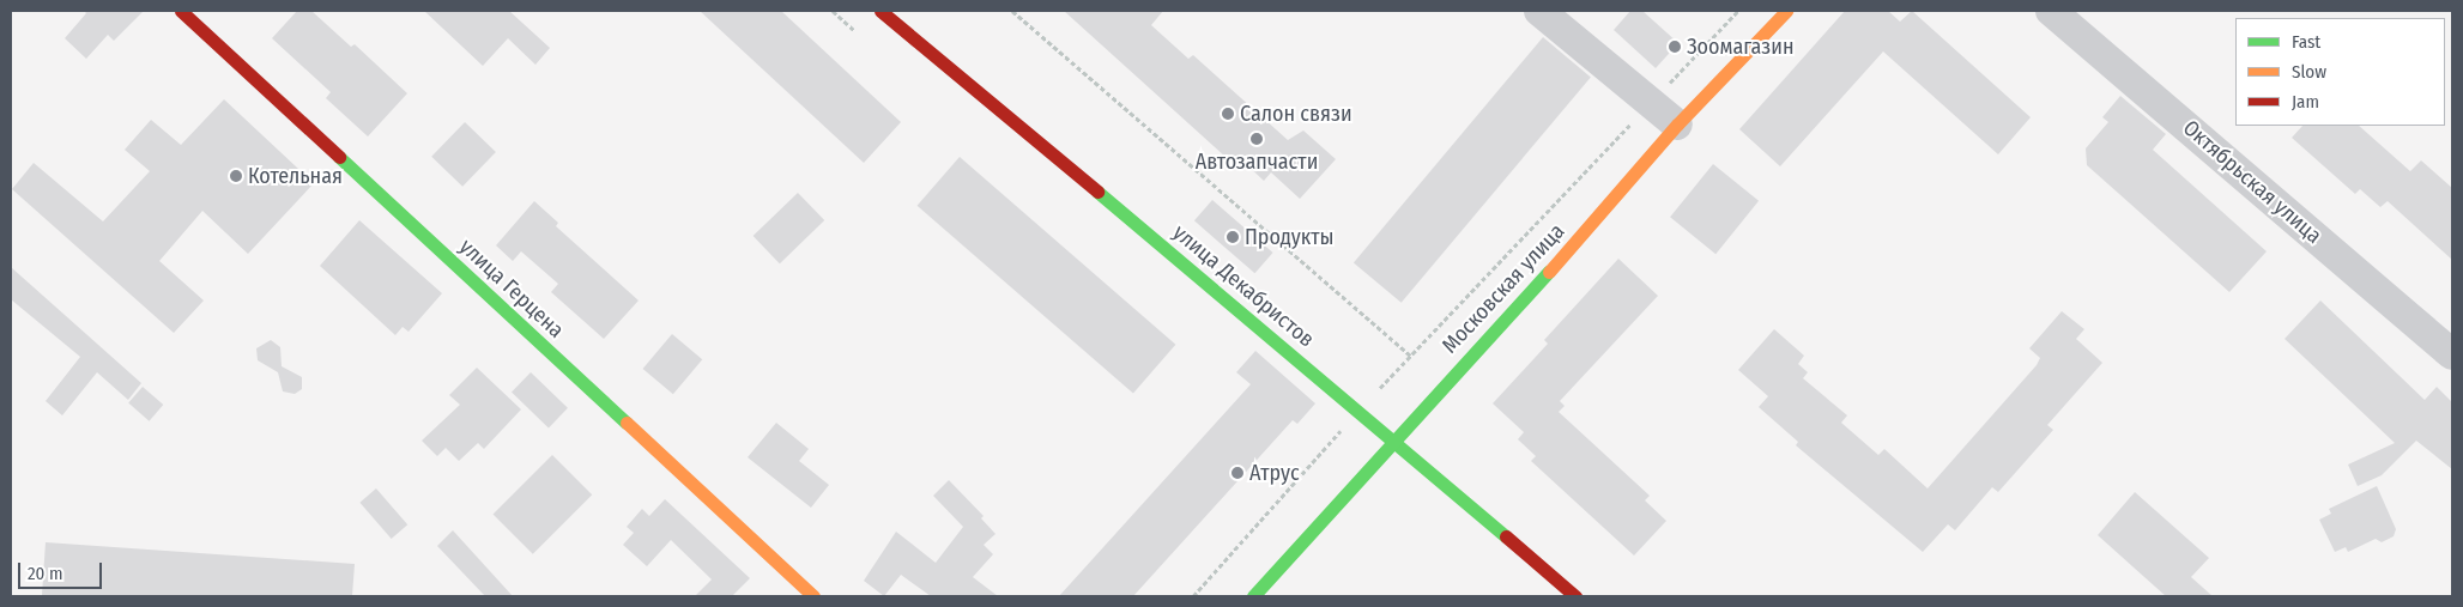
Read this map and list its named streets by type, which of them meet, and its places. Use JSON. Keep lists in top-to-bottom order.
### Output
{
  "streets": {
    "street": [
      "Октябрьская улица",
      "улица Декабристов",
      "улица Герцена",
      "Московская улица"
    ]
  },
  "crossings": [
    ["улица Декабристов", "Московская улица"]
  ],
  "places": [
    "Зоомагазин",
    "Салон связи",
    "Автозапчасти",
    "Котельная",
    "Продукты",
    "Атрус"
  ],
  "legend": ["Fast", "Slow", "Jam"],
  "scale_bar": "20 m"
}
